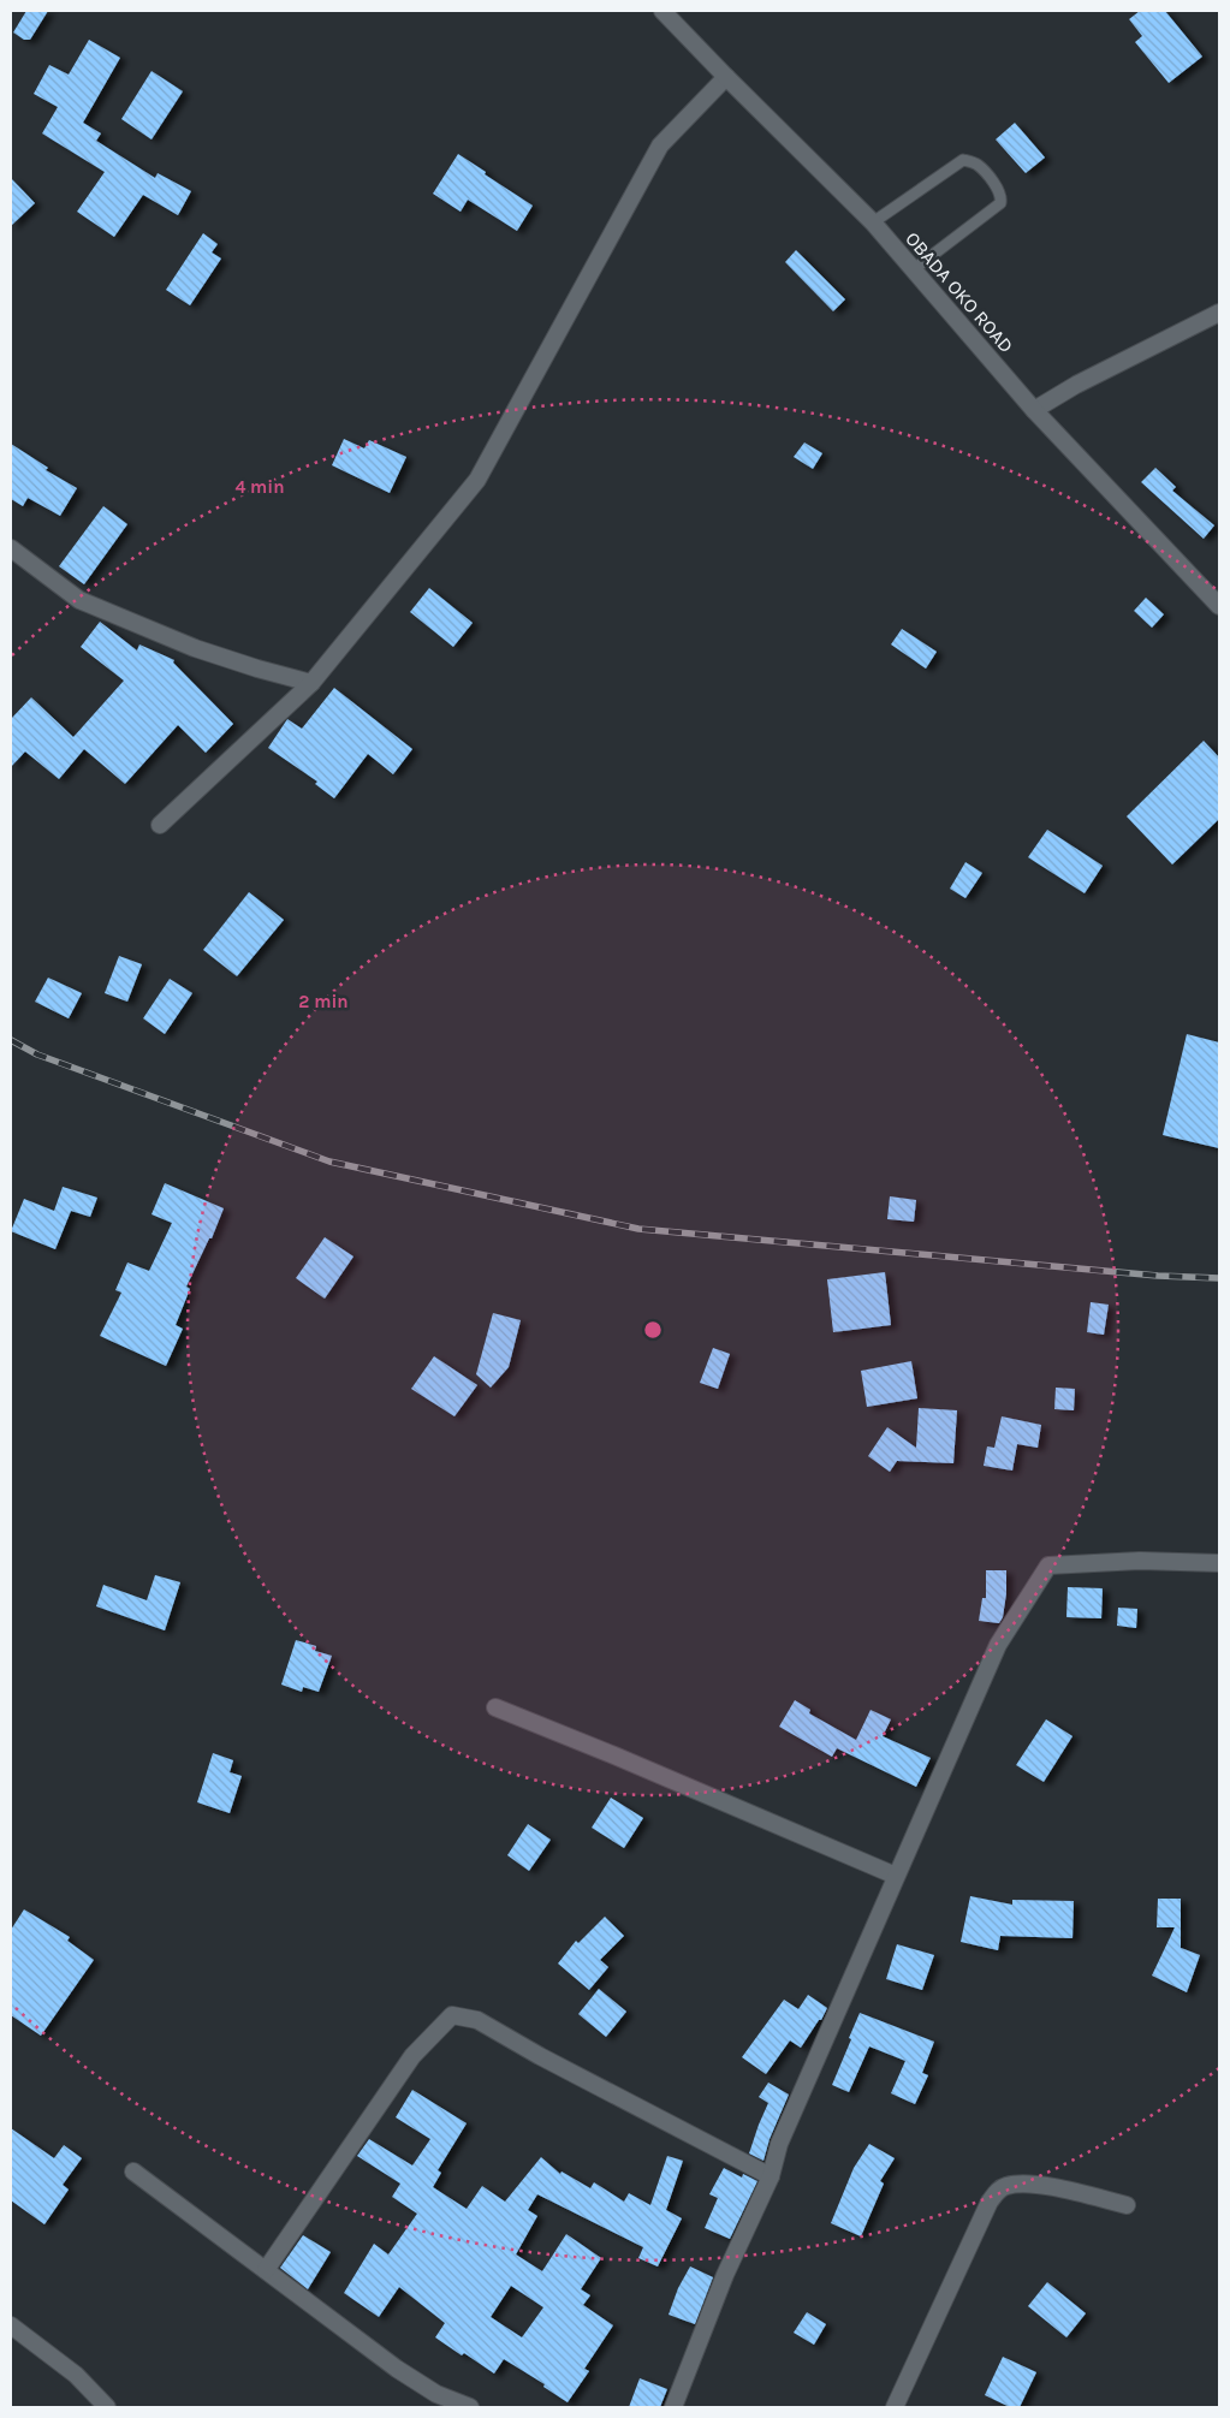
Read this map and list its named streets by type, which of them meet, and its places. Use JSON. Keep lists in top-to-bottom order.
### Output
{
  "streets": {
    "street": ["OBADA OKO ROAD"]
  },
  "rings": ["4 min", "2 min"]
}
